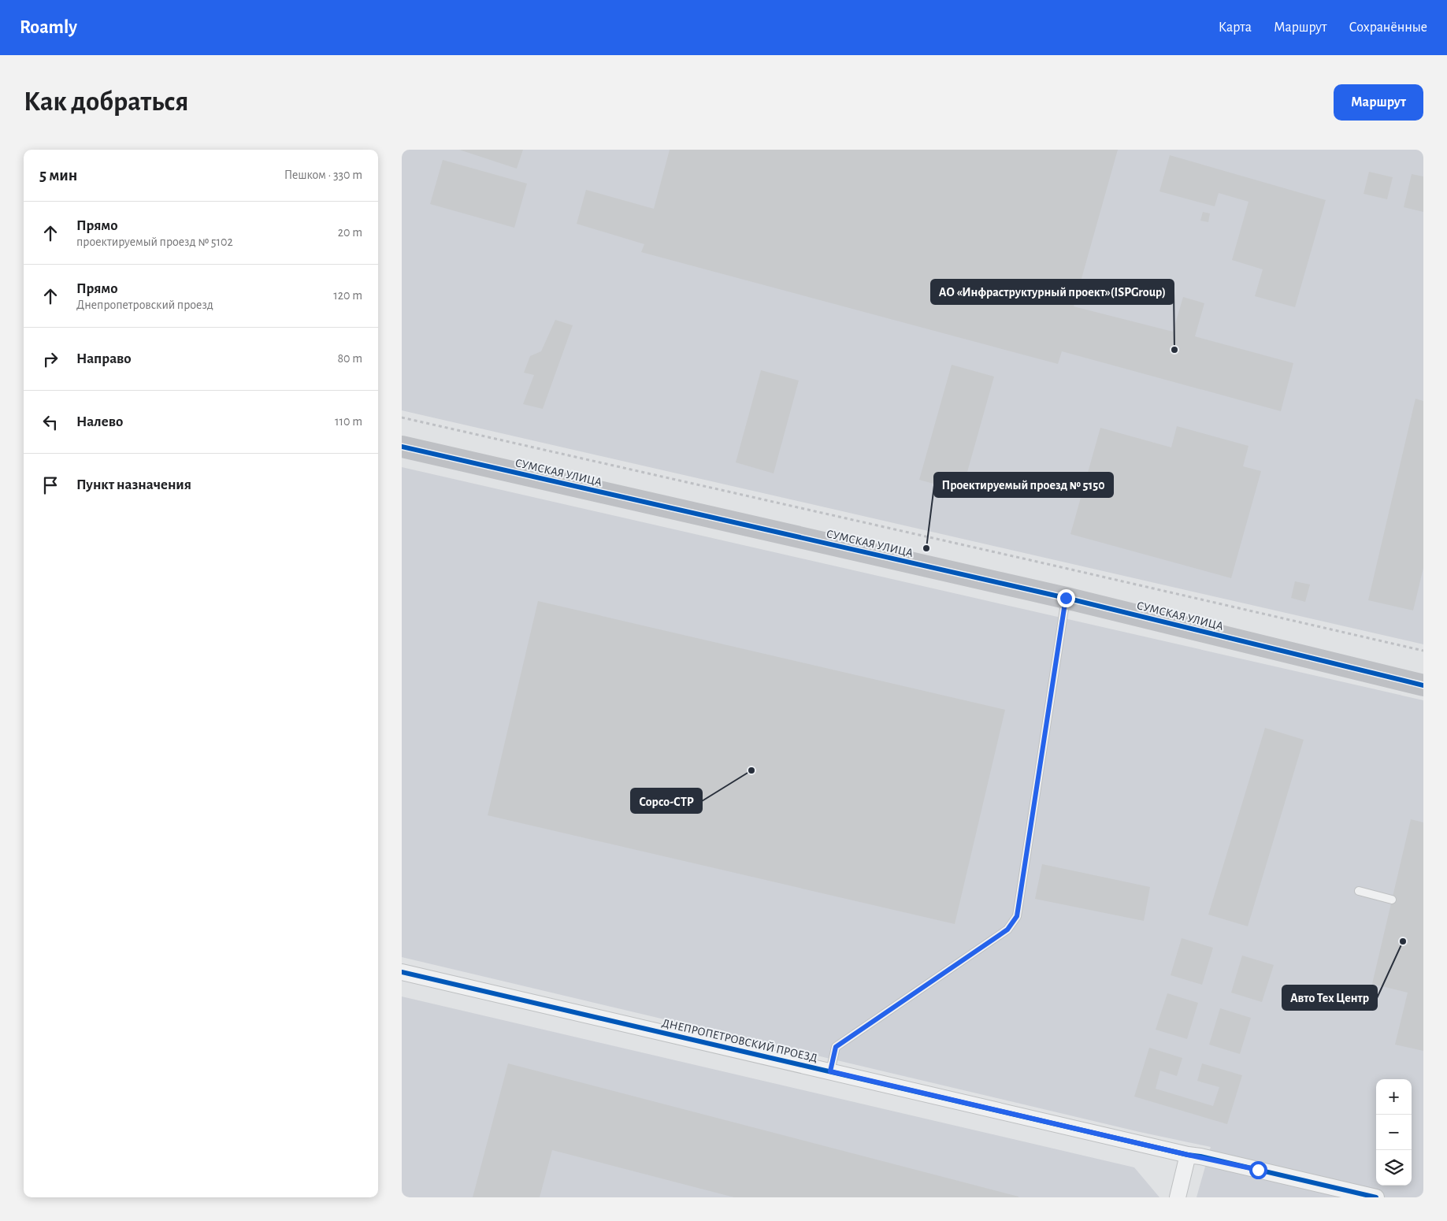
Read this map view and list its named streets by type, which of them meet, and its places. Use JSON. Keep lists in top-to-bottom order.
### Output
{
  "streets": {
    "street": ["СУМСКАЯ УЛИЦА", "ДНЕПРОПЕТРОВСКИЙ ПРОЕЗД"]
  },
  "places": [
    "АО «Инфраструктурный проект»(ISPGroup)",
    "Проектируемый проезд № 5150",
    "Сорсо-СТР",
    "Авто Тех Центр"
  ],
  "page": {
    "header": "Roamly",
    "nav": ["Карта", "Маршрут", "Сохранённые"],
    "buttons": "Маршрут",
    "title": "Как добраться",
    "heading": ["5 мин", "Пешком · 330 m"],
    "list": [
      ["Прямо", "проектируемый проезд № 5102", "20 m"],
      ["Прямо", "Днепропетровский проезд", "120 m"],
      ["Направо", "80 m"],
      ["Налево", "110 m"],
      "Пункт назначения"
    ],
    "map_buttons": ["+", "−"]
  }
}
